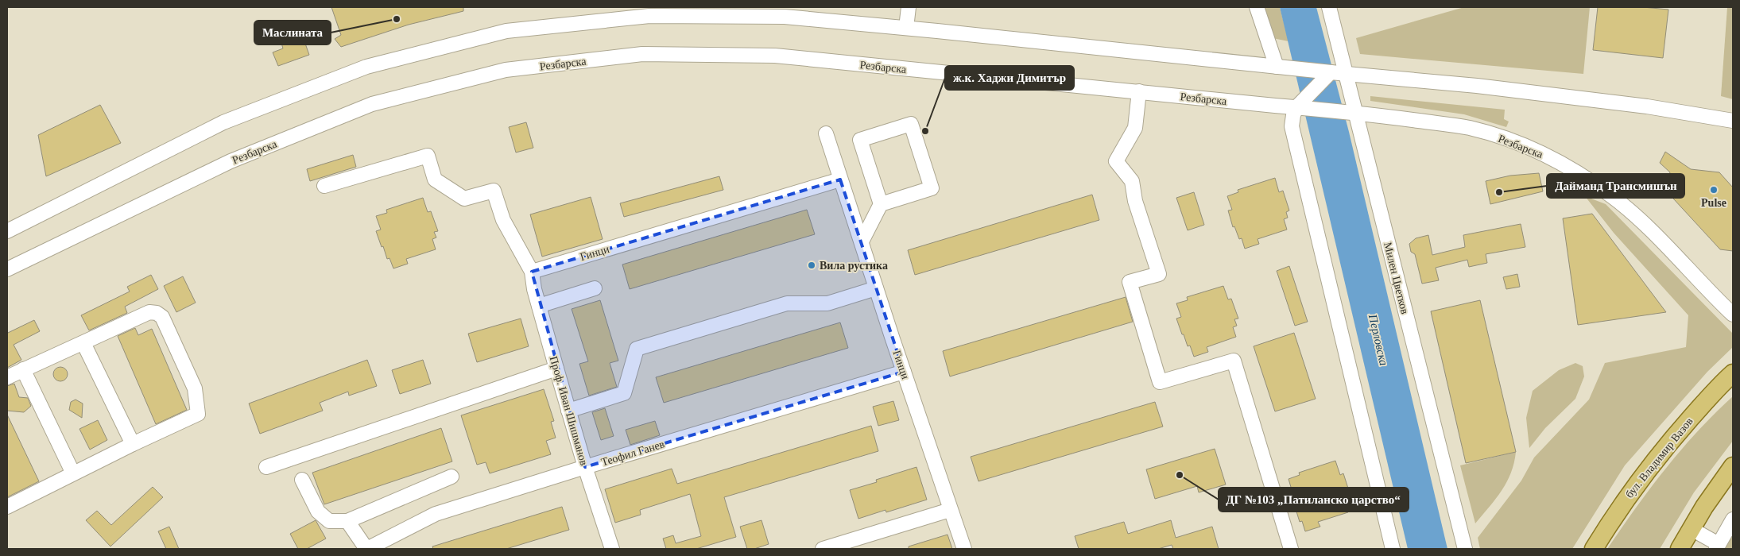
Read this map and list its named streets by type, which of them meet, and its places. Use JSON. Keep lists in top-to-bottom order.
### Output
{
  "streets": {
    "main road": ["бул. Владимир Вазов"],
    "street": [
      "Резбарска",
      "Гинци",
      "Милен Цветков",
      "Проф. Иван Шишманов",
      "Теофил Ганев"
    ]
  },
  "crossings": [
    ["Резбарска", "Милен Цветков"],
    ["Гинци", "Проф. Иван Шишманов"],
    ["Гинци", "Теофил Ганев"],
    ["Проф. Иван Шишманов", "Теофил Ганев"]
  ],
  "water": ["Перловска"],
  "places": [
    "Маслината",
    "ж.к. Хаджи Димитър",
    "Pulse",
    "Дайманд Трансмишън",
    "Вила рустика",
    "ДГ №103 „Патиланско царство“"
  ]
}
